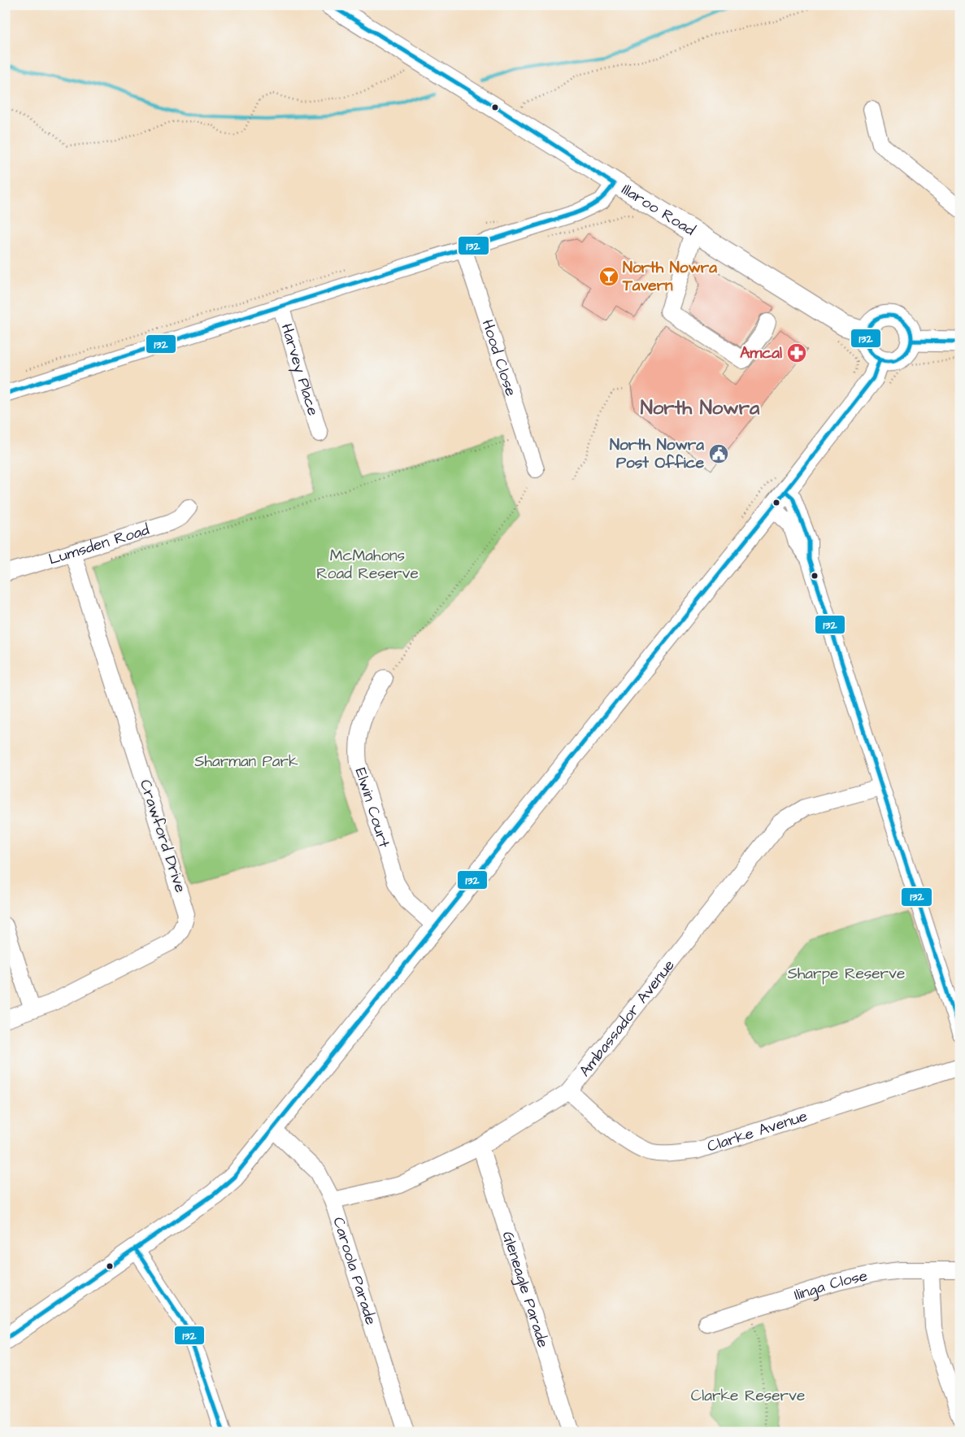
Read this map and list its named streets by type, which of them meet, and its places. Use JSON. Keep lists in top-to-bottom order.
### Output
{
  "streets": {
    "main road": ["Illaroo Road"],
    "street": [
      "Hood Close",
      "Harvey Place",
      "Lumsden Road",
      "Elwin Court",
      "Crawford Drive",
      "Ambassador Avenue",
      "Clarke Avenue",
      "Caroola Parade",
      "Ilinga Close",
      "Gleneagle Parade"
    ]
  },
  "crossings": [
    ["Lumsden Road", "Crawford Drive"],
    ["Ambassador Avenue", "Clarke Avenue"],
    ["Ambassador Avenue", "Caroola Parade"],
    ["Ambassador Avenue", "Gleneagle Parade"]
  ],
  "districts": ["North Nowra"],
  "parks": [
    "McMahons Road Reserve",
    "Sharman Park",
    "Sharpe Reserve",
    "Clarke Reserve"
  ],
  "places": {
    "bar": ["North Nowra Tavern"],
    "pharmacy": ["Amcal"],
    "public building": ["North Nowra Post Office"]
  },
  "lines": ["transit line 132"]
}
